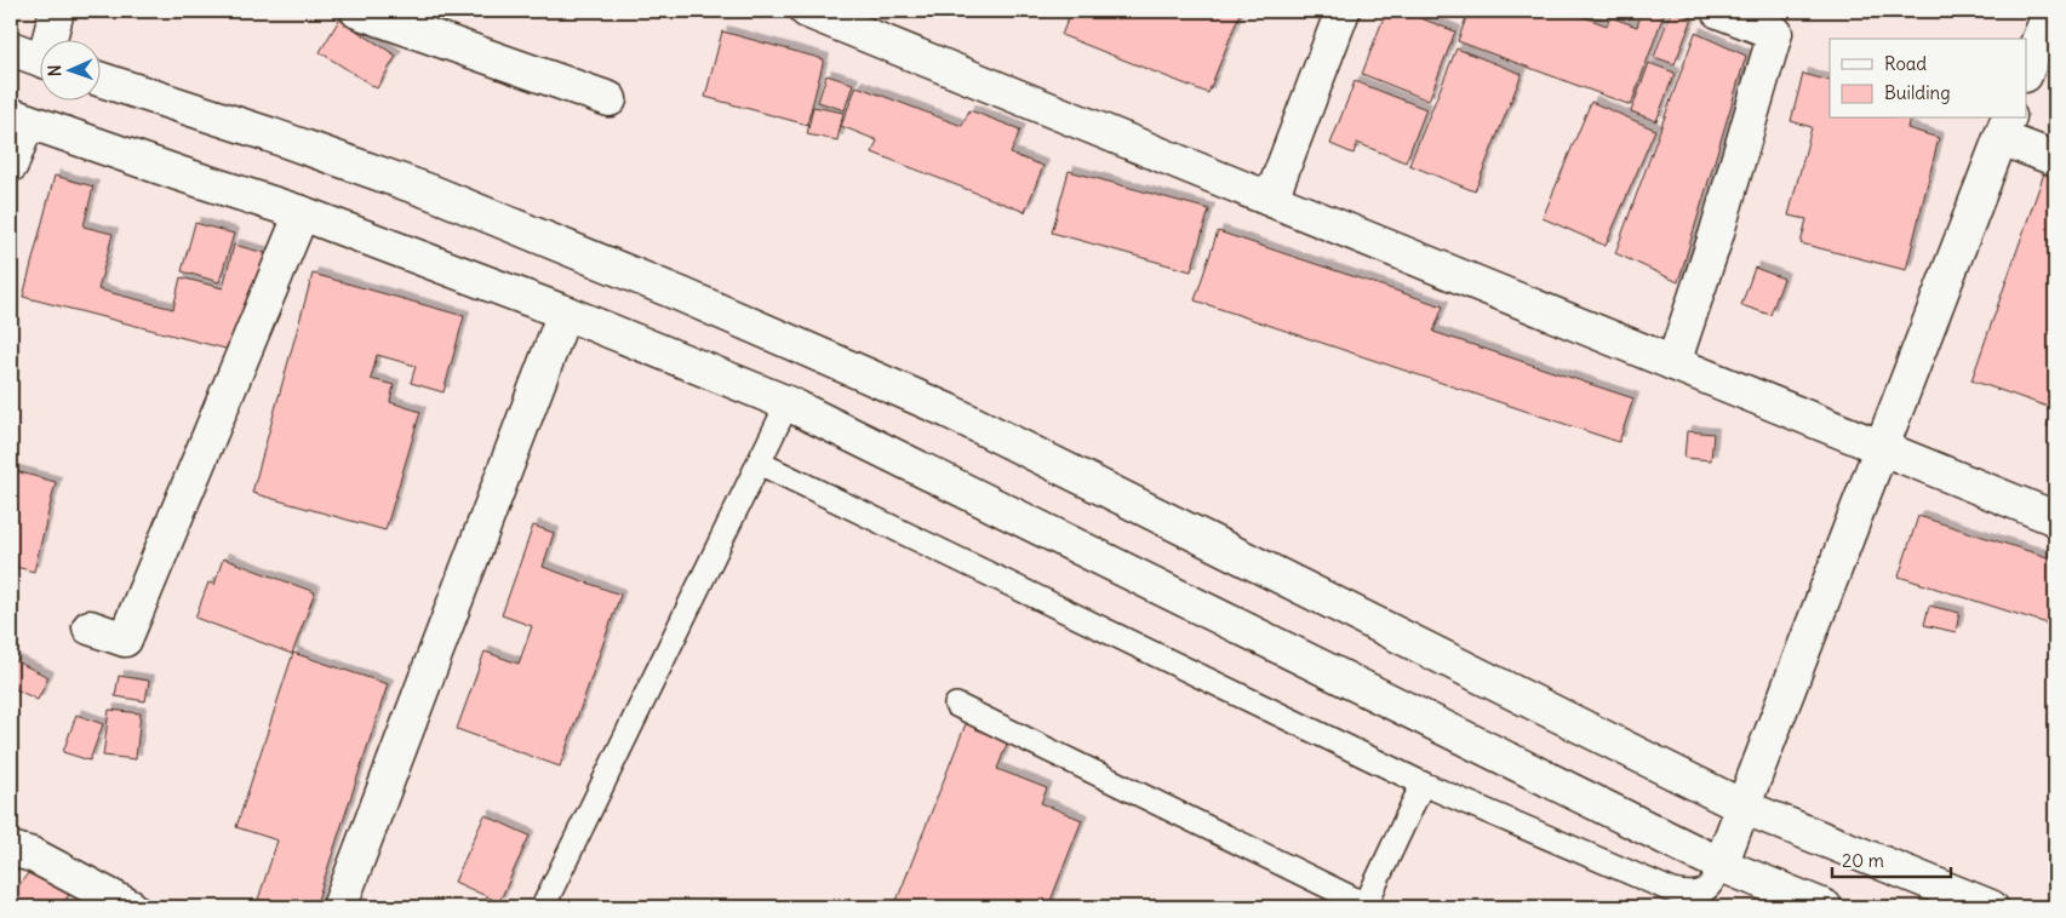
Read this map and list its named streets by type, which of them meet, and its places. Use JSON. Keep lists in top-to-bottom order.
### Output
{
  "legend": ["Road", "Building"],
  "scale_bar": "20 m",
  "north": "left"
}
